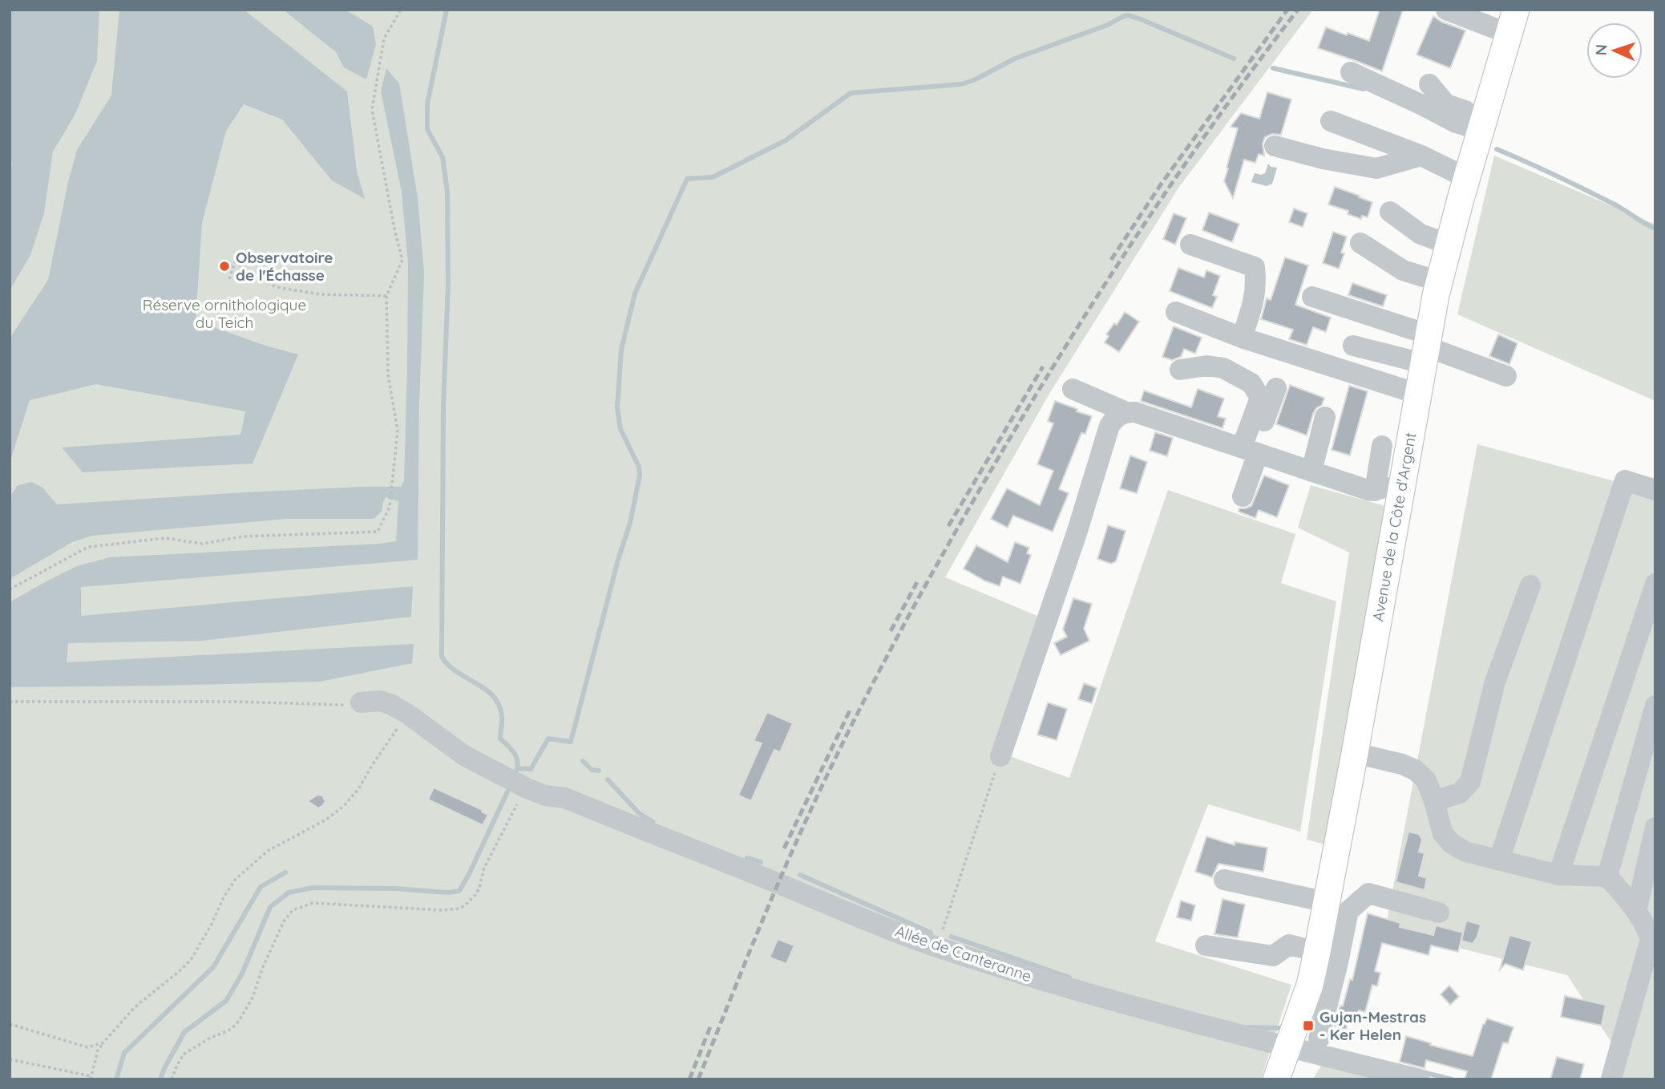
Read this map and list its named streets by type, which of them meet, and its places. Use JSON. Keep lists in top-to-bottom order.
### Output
{
  "streets": {
    "main road": ["Avenue de la Côte d'Argent"],
    "street": ["Allée de Canteranne"]
  },
  "crossings": [
    ["Avenue de la Côte d'Argent", "Allée de Canteranne"]
  ],
  "parks": ["Réserve ornithologique du Teich"],
  "places": {
    "other": ["Observatoire de l'Échasse"],
    "transit": ["Gujan-Mestras - Ker Helen"]
  },
  "north": "left"
}
